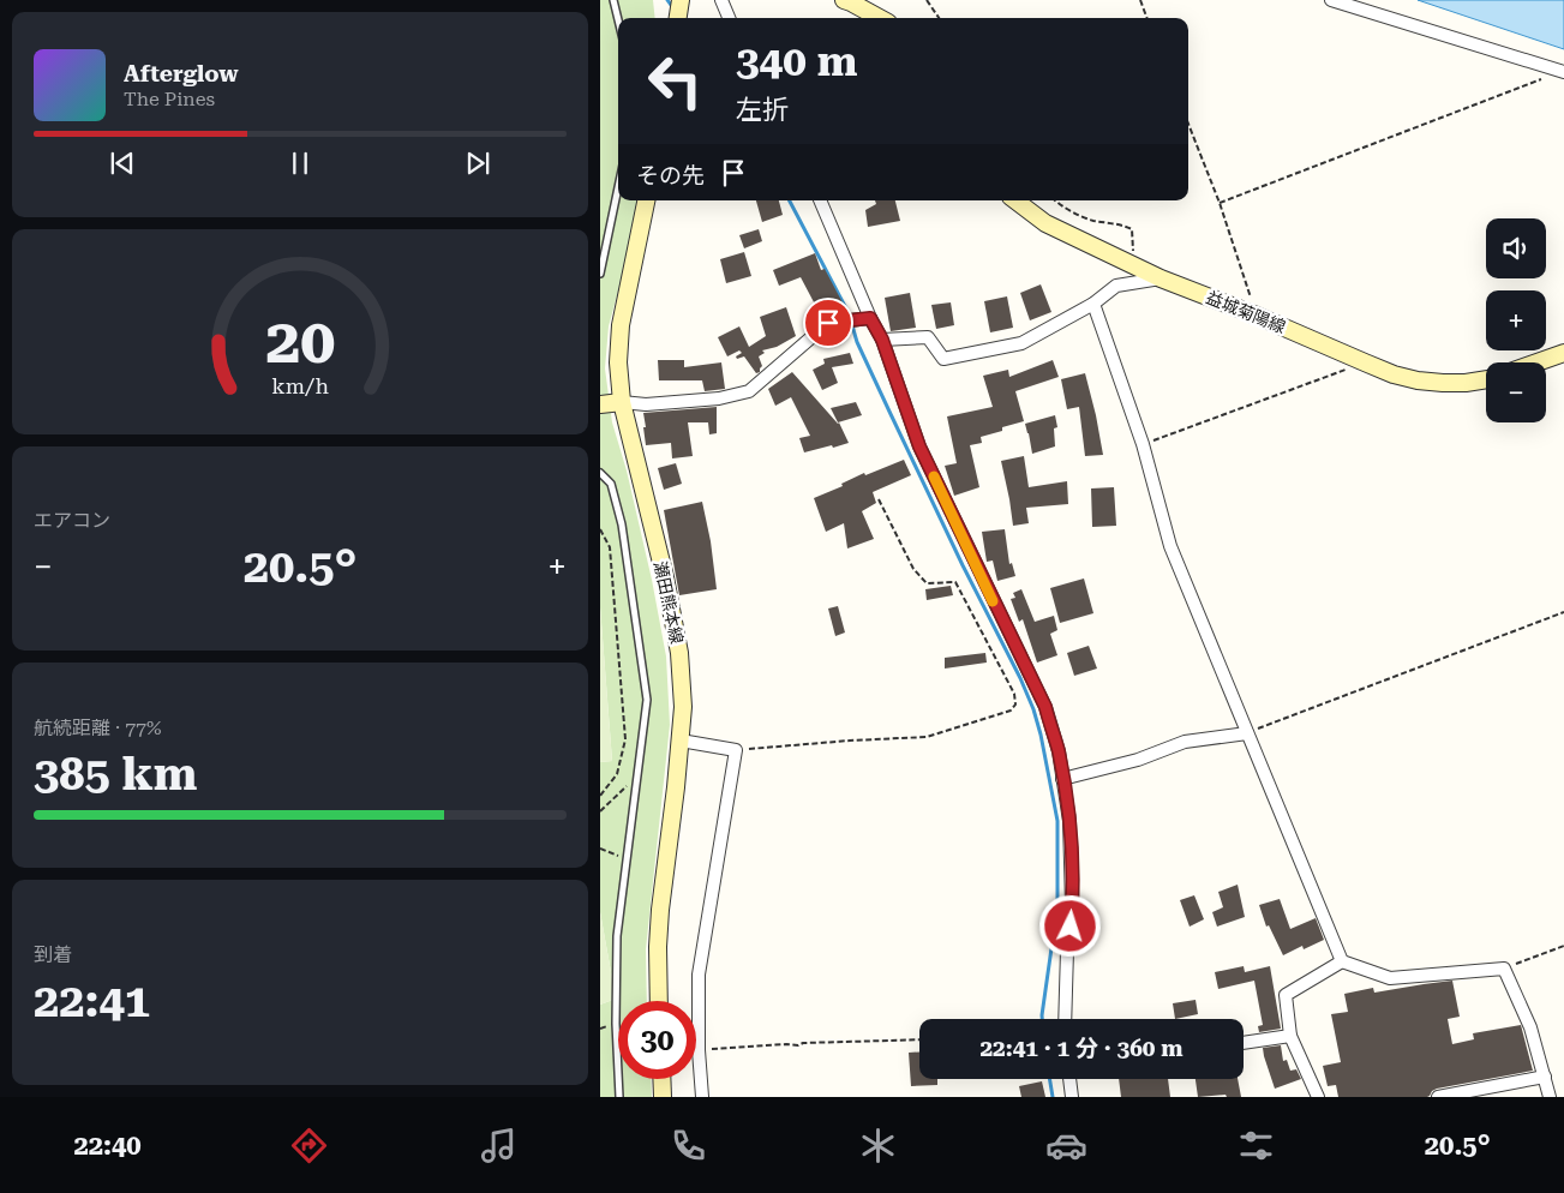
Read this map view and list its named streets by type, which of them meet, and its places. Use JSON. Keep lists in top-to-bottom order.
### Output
{
  "streets": {
    "main road": ["益城菊陽線", "瀬田熊本線"]
  },
  "page": {
    "turn": ["340 m", "左折"],
    "song": ["Afterglow", "The Pines"],
    "then": "その先",
    "map_buttons": ["+", "−"],
    "tile": [
      "エアコン",
      ["航続距離 · 77%", "385 km"],
      ["到着", "22:41"]
    ],
    "heat": ["−", "20.5°", "+"],
    "limit": "30",
    "trip": "22:41 · 1 分 · 360 m",
    "tabs": ["22:40", "20.5°"],
    "gauge": ["20", "km/h"]
  }
}
